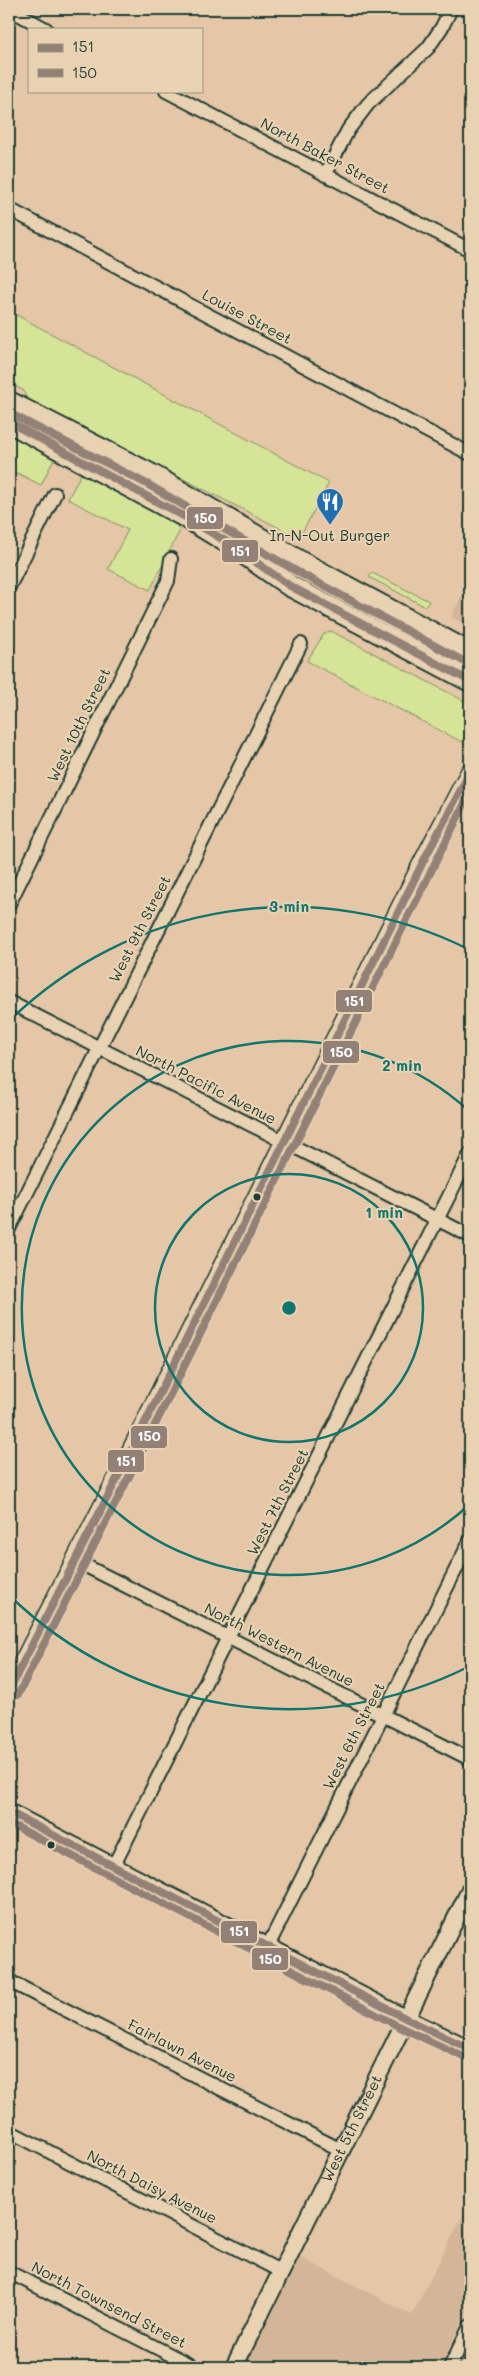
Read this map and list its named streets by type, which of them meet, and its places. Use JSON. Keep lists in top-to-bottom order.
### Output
{
  "streets": {
    "street": [
      "North Baker Street",
      "Louise Street",
      "West 10th Street",
      "West 9th Street",
      "North Pacific Avenue",
      "West 7th Street",
      "North Western Avenue",
      "West 6th Street",
      "Fairlawn Avenue",
      "West 5th Street",
      "North Daisy Avenue",
      "North Townsend Street"
    ]
  },
  "crossings": [
    ["West 9th Street", "North Pacific Avenue"],
    ["North Pacific Avenue", "West 7th Street"],
    ["West 7th Street", "North Western Avenue"],
    ["North Western Avenue", "West 6th Street"],
    ["Fairlawn Avenue", "West 5th Street"],
    ["West 5th Street", "North Daisy Avenue"]
  ],
  "places": {
    "restaurant": ["In-N-Out Burger"]
  },
  "lines": ["transit line 150", "transit line 151"],
  "legend": ["151", "150"],
  "rings": ["3 min", "2 min", "1 min"]
}
